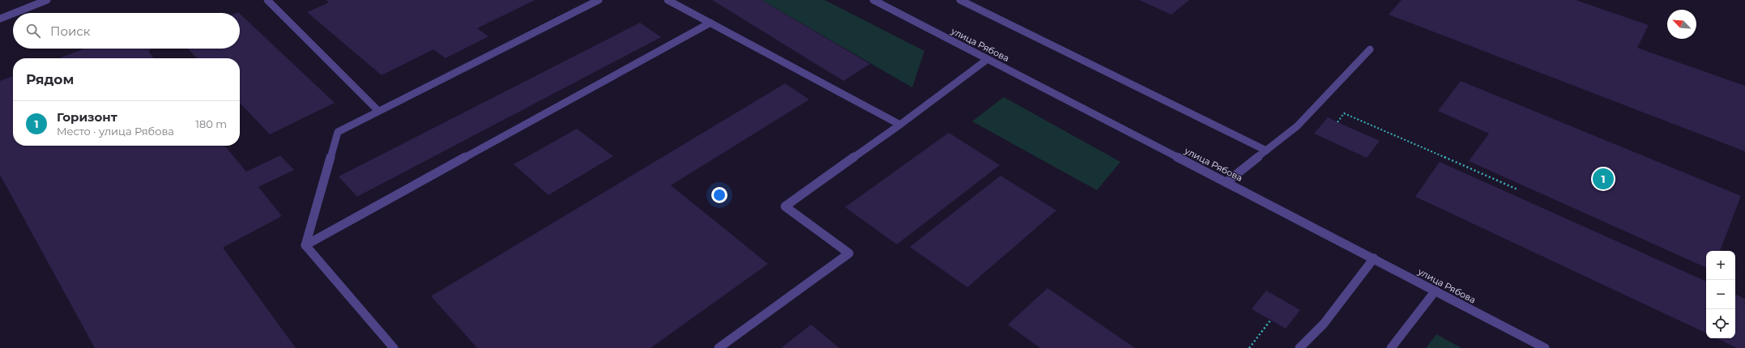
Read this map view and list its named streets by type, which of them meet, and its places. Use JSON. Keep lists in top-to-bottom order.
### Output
{
  "streets": {
    "street": ["улица Рябова"]
  },
  "north": "top left",
  "page": {
    "search": "Поиск",
    "heading": "Рядом",
    "list": [
      {
        "mark": "1",
        "name": "Горизонт",
        "note": "Место · улица Рябова",
        "value": "180 m"
      }
    ],
    "pins": "1",
    "map_buttons": ["+", "−"]
  }
}
